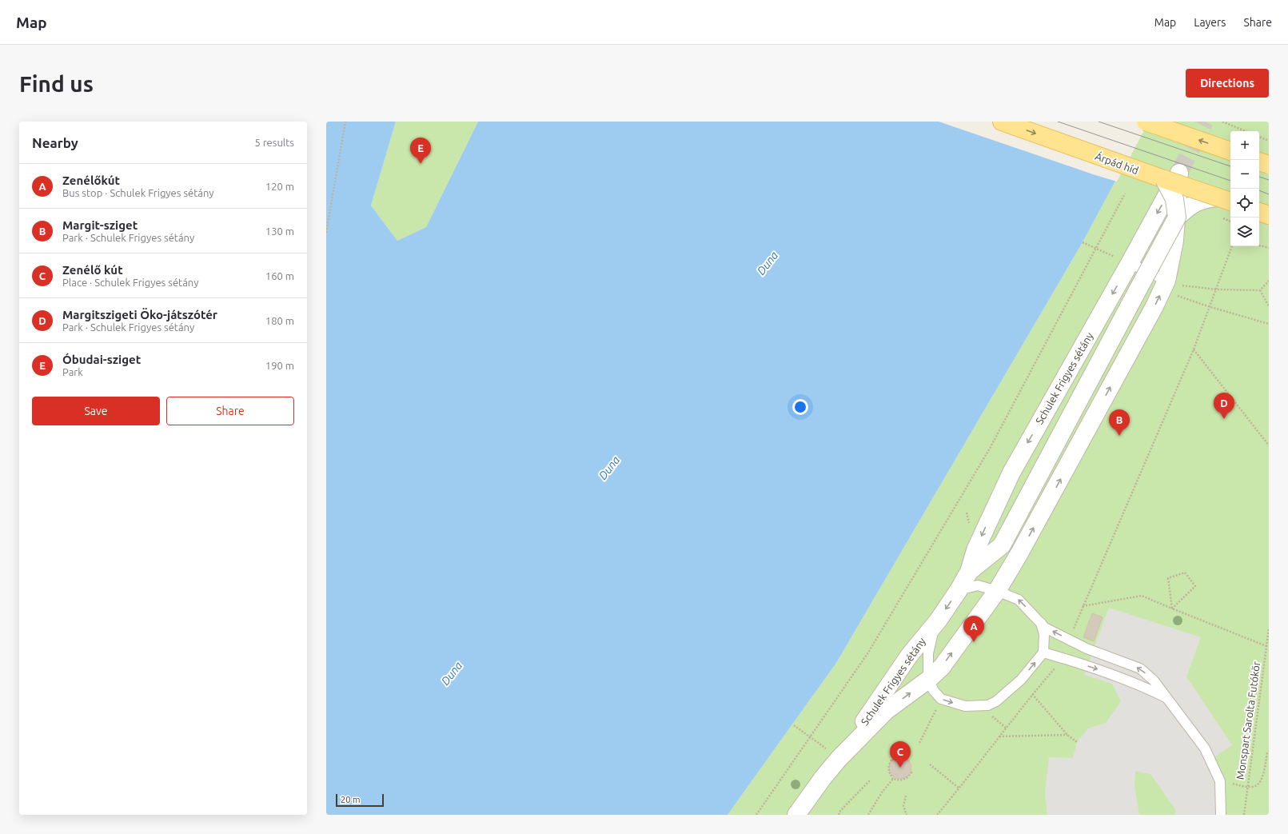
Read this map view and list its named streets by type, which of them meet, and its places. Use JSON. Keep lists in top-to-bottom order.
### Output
{
  "streets": {
    "main road": ["Árpád híd"],
    "street": ["Schulek Frigyes sétány"],
    "path": ["Monspart Sarolta Futókör"]
  },
  "crossings": [
    ["Árpád híd", "Schulek Frigyes sétány"]
  ],
  "one_way": ["Árpád híd"],
  "water": ["Duna"],
  "scale_bar": "20 m",
  "page": {
    "header": "Map",
    "nav": ["Map", "Layers", "Share"],
    "buttons": [
      "Directions",
      ["Save", "Share"]
    ],
    "title": "Find us",
    "heading": ["Nearby", "5 results"],
    "map_buttons": ["+", "−"],
    "pins": [
      "E",
      "D",
      "B",
      "A",
      "C"
    ],
    "list": [
      {
        "mark": "A",
        "name": "Zenélőkút",
        "note": "Bus stop · Schulek Frigyes sétány",
        "value": "120 m"
      },
      {
        "mark": "B",
        "name": "Margit-sziget",
        "note": "Park · Schulek Frigyes sétány",
        "value": "130 m"
      },
      {
        "mark": "C",
        "name": "Zenélő kút",
        "note": "Place · Schulek Frigyes sétány",
        "value": "160 m"
      },
      {
        "mark": "D",
        "name": "Margitszigeti Öko-játszótér",
        "note": "Park · Schulek Frigyes sétány",
        "value": "180 m"
      },
      {
        "mark": "E",
        "name": "Óbudai-sziget",
        "note": "Park",
        "value": "190 m"
      }
    ],
    "scale": "20 m"
  }
}
